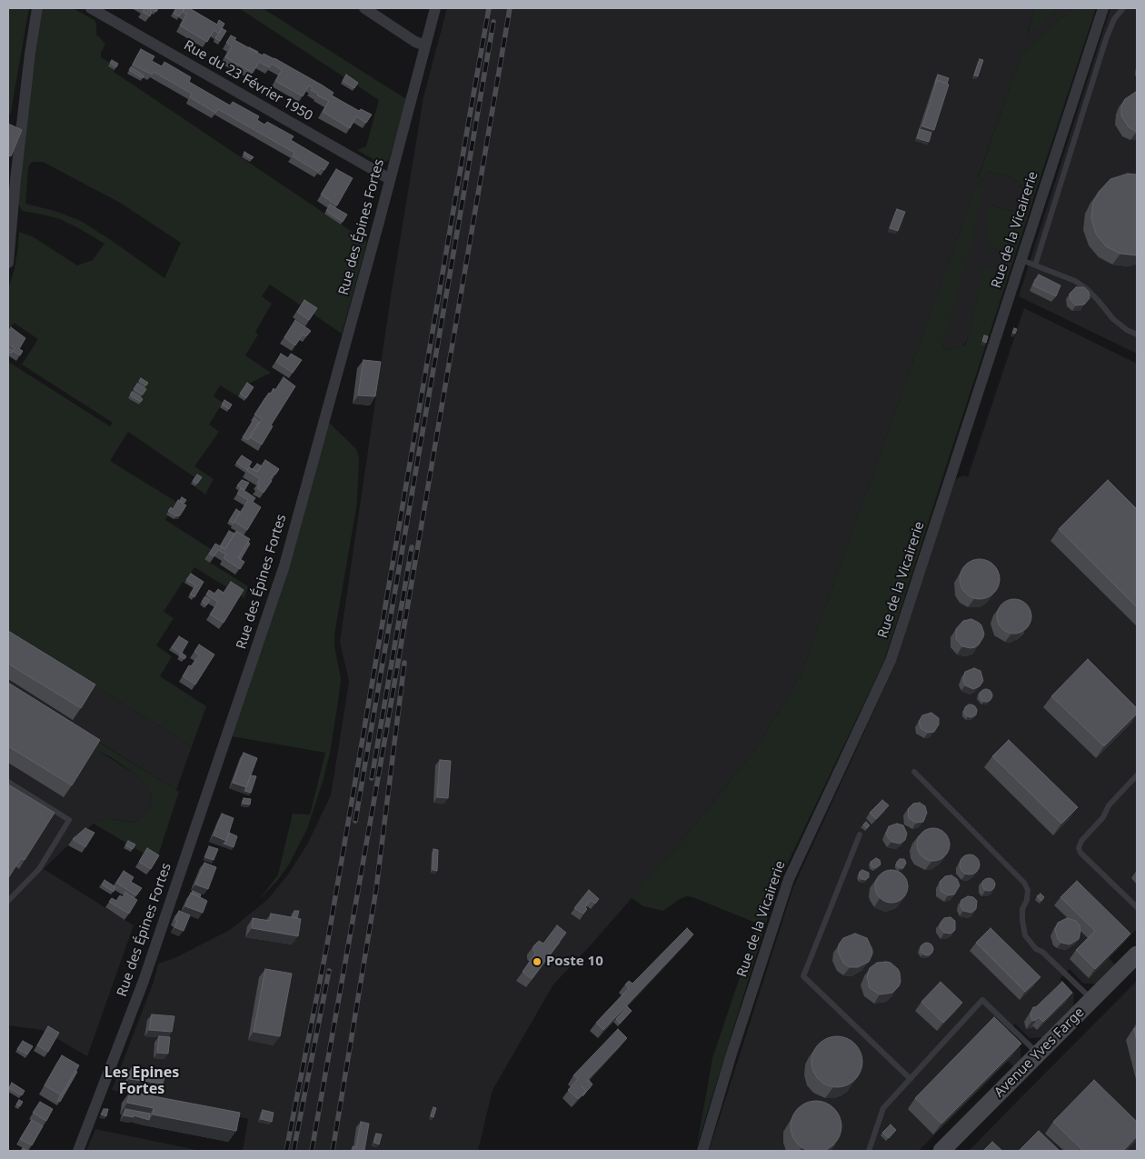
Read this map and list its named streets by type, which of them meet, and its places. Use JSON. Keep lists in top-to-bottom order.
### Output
{
  "streets": {
    "street": [
      "Rue du 23 Février 1950",
      "Rue des Épines Fortes",
      "Rue de la Vicairerie",
      "Avenue Yves Farge"
    ]
  },
  "crossings": [
    ["Rue du 23 Février 1950", "Rue des Épines Fortes"]
  ],
  "districts": ["Les Epines Fortes"],
  "places": ["Poste 10"]
}
